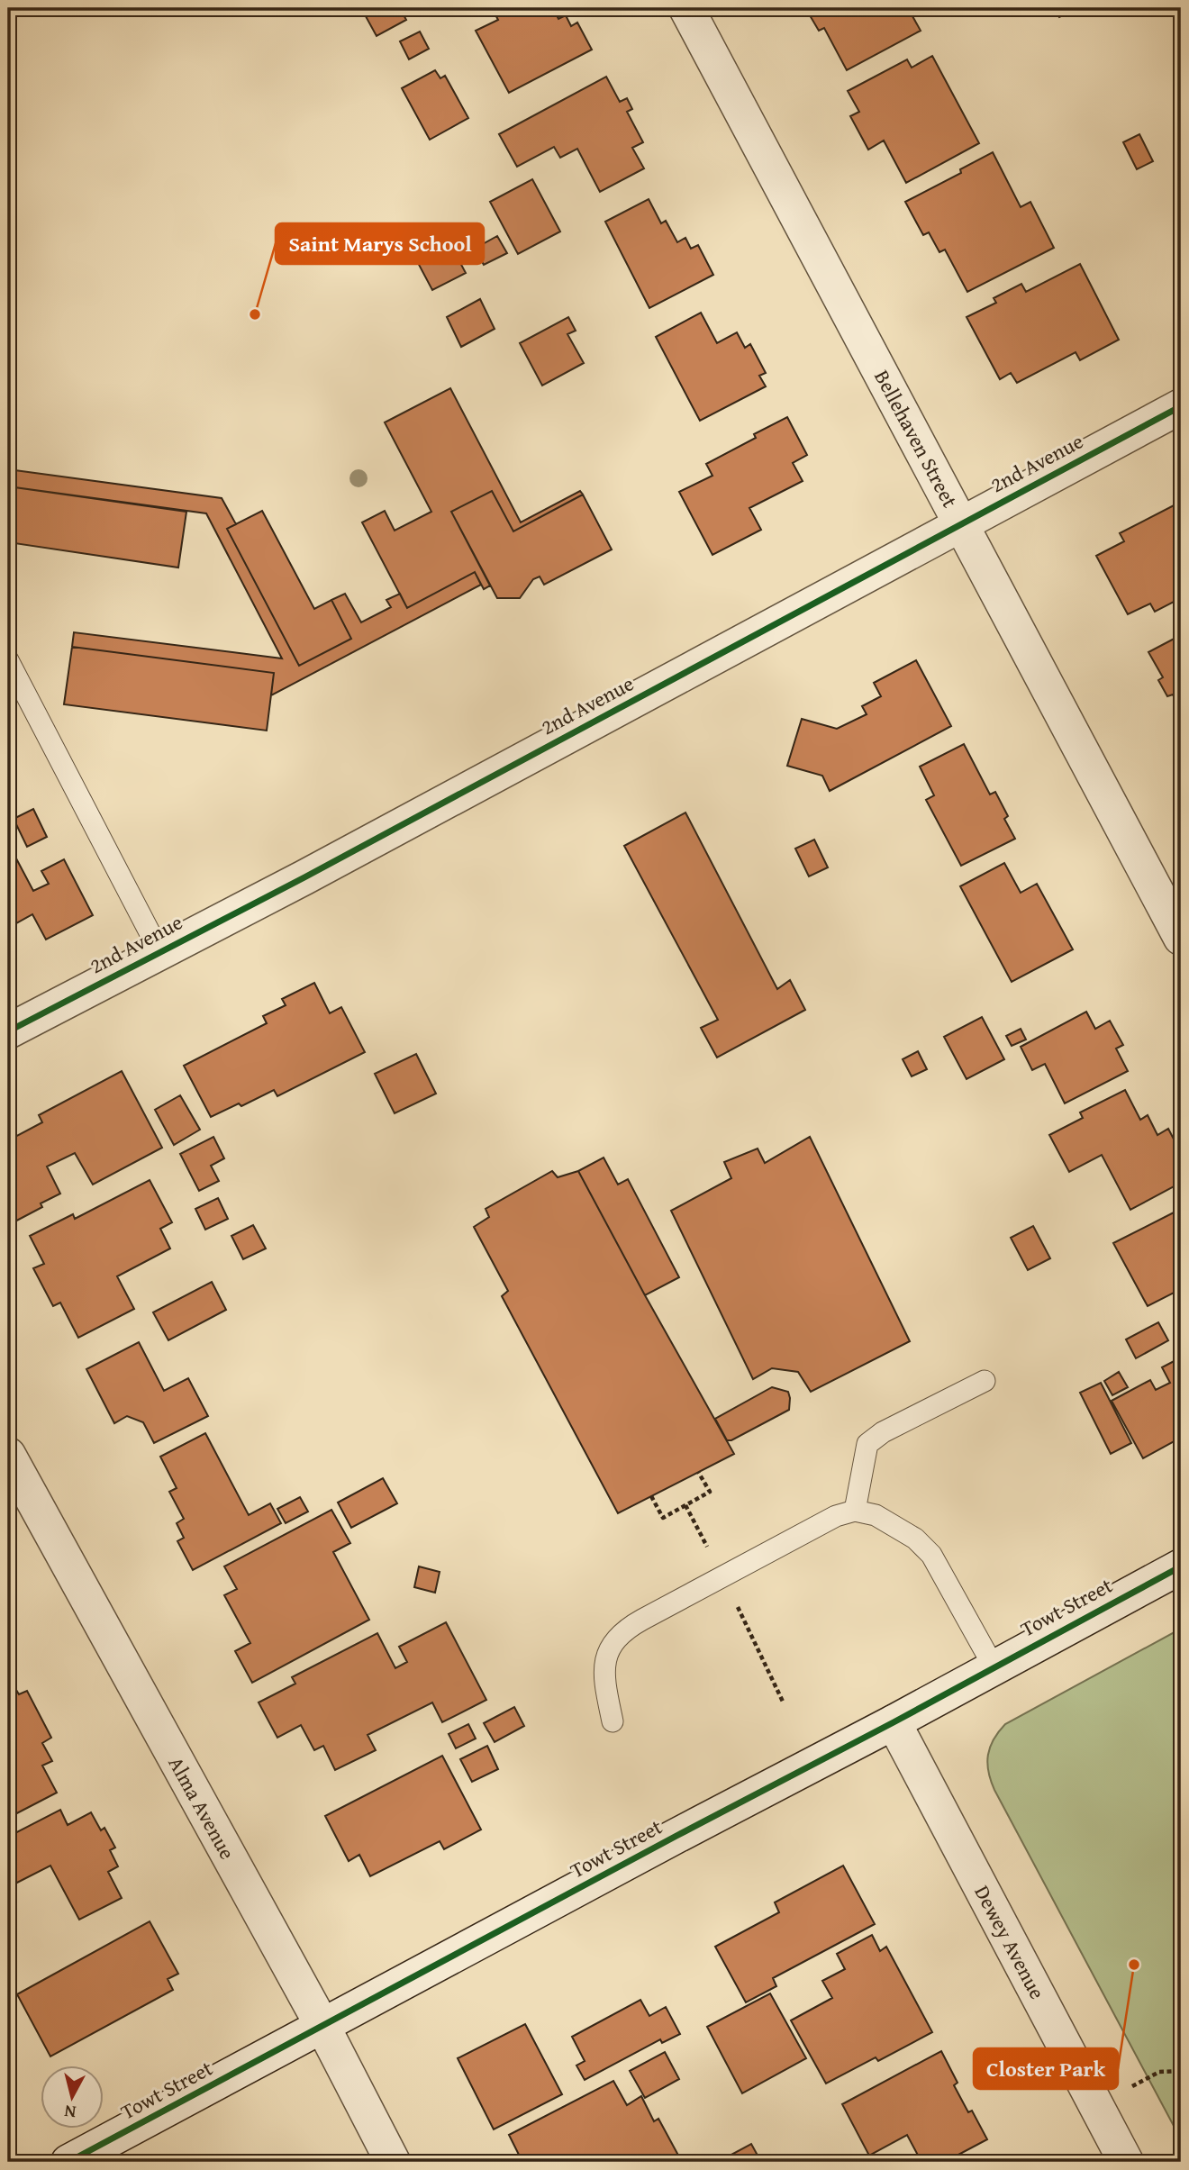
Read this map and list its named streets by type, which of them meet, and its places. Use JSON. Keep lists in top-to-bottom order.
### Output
{
  "streets": {
    "street": [
      "Bellehaven Street",
      "2nd Avenue",
      "Towt Street",
      "Alma Avenue",
      "Dewey Avenue"
    ]
  },
  "crossings": [
    ["Bellehaven Street", "2nd Avenue"],
    ["Towt Street", "Alma Avenue"],
    ["Towt Street", "Dewey Avenue"]
  ],
  "places": ["Saint Marys School", "Closter Park"],
  "north": "bottom"
}
